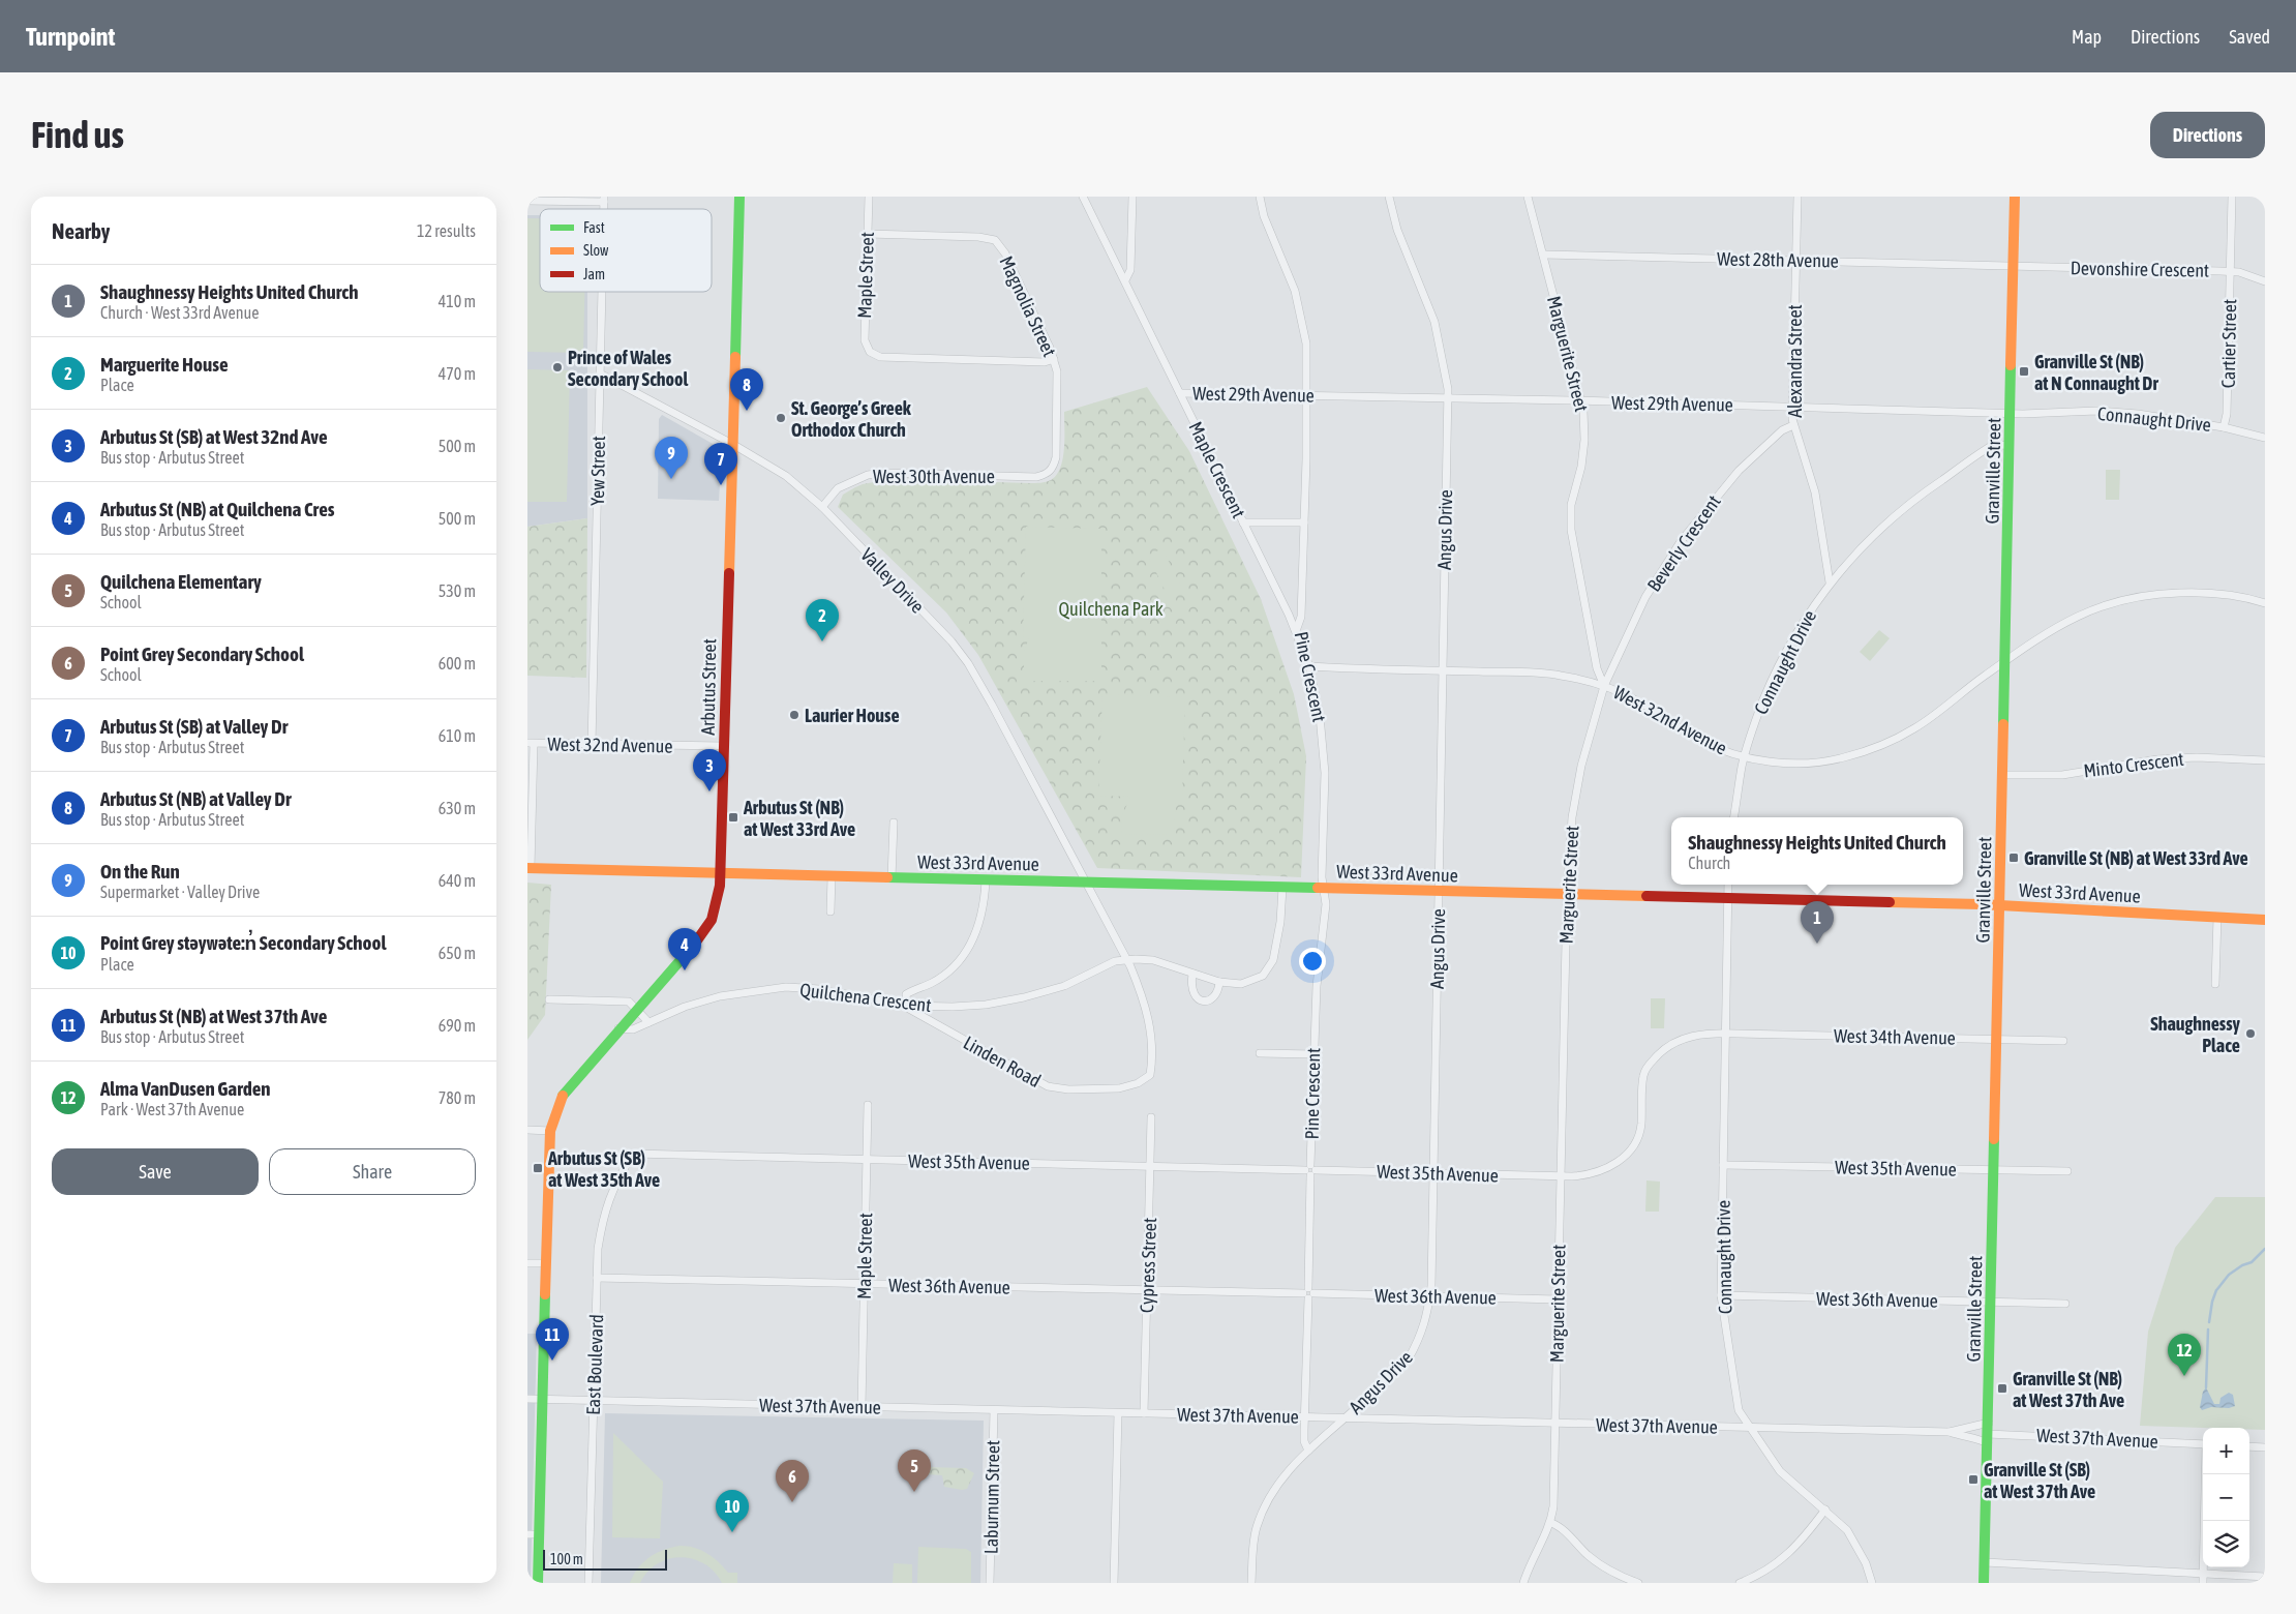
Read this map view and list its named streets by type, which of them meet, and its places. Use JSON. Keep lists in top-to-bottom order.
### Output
{
  "streets": {
    "main road": ["Granville Street", "Arbutus Street", "West 33rd Avenue"],
    "street": [
      "West 28th Avenue",
      "Devonshire Crescent",
      "Maple Street",
      "Magnolia Street",
      "Cartier Street",
      "Marguerite Street",
      "Alexandra Street",
      "West 29th Avenue",
      "Connaught Drive",
      "Maple Crescent",
      "Yew Street",
      "West 30th Avenue",
      "Angus Drive",
      "Beverly Crescent",
      "Valley Drive",
      "Pine Crescent",
      "West 32nd Avenue",
      "Minto Crescent",
      "Quilchena Crescent",
      "West 34th Avenue",
      "Linden Road",
      "West 35th Avenue",
      "Cypress Street",
      "West 36th Avenue",
      "East Boulevard",
      "West 37th Avenue",
      "Laburnum Street"
    ]
  },
  "crossings": [
    ["West 28th Avenue", "Devonshire Crescent"],
    ["West 28th Avenue", "Marguerite Street"],
    ["West 28th Avenue", "Alexandra Street"],
    ["West 28th Avenue", "Granville Street"],
    ["Devonshire Crescent", "Cartier Street"],
    ["Devonshire Crescent", "Granville Street"],
    ["Maple Street", "Magnolia Street"],
    ["Maple Street", "West 35th Avenue"],
    ["Maple Street", "West 36th Avenue"],
    ["Maple Street", "West 37th Avenue"],
    ["Magnolia Street", "West 30th Avenue"],
    ["Cartier Street", "Connaught Drive"],
    ["Marguerite Street", "West 29th Avenue"],
    ["Marguerite Street", "Beverly Crescent"],
    ["Marguerite Street", "West 32nd Avenue"],
    ["Marguerite Street", "West 33rd Avenue"],
    ["Marguerite Street", "West 34th Avenue"],
    ["Marguerite Street", "West 35th Avenue"],
    ["Marguerite Street", "West 36th Avenue"],
    ["Marguerite Street", "West 37th Avenue"],
    ["Alexandra Street", "West 29th Avenue"],
    ["Alexandra Street", "Connaught Drive"],
    ["Alexandra Street", "Beverly Crescent"],
    ["West 29th Avenue", "Connaught Drive"],
    ["West 29th Avenue", "Maple Crescent"],
    ["West 29th Avenue", "Granville Street"],
    ["West 29th Avenue", "Angus Drive"],
    ["West 29th Avenue", "Pine Crescent"],
    ["Connaught Drive", "Granville Street"],
    ["Connaught Drive", "West 32nd Avenue"],
    ["Connaught Drive", "West 33rd Avenue"],
    ["Connaught Drive", "West 34th Avenue"],
    ["Connaught Drive", "West 35th Avenue"],
    ["Connaught Drive", "West 36th Avenue"],
    ["Connaught Drive", "West 37th Avenue"],
    ["Maple Crescent", "Pine Crescent"],
    ["Yew Street", "Valley Drive"],
    ["Yew Street", "West 32nd Avenue"],
    ["Granville Street", "West 32nd Avenue"],
    ["Granville Street", "Minto Crescent"],
    ["Granville Street", "West 33rd Avenue"],
    ["Granville Street", "West 34th Avenue"],
    ["Granville Street", "West 35th Avenue"],
    ["Granville Street", "West 36th Avenue"],
    ["Granville Street", "West 37th Avenue"],
    ["West 30th Avenue", "Valley Drive"],
    ["Angus Drive", "Pine Crescent"],
    ["Angus Drive", "West 32nd Avenue"],
    ["Angus Drive", "West 33rd Avenue"],
    ["Angus Drive", "West 35th Avenue"],
    ["Angus Drive", "West 36th Avenue"],
    ["Angus Drive", "West 37th Avenue"],
    ["Beverly Crescent", "West 32nd Avenue"],
    ["Valley Drive", "Arbutus Street"],
    ["Valley Drive", "West 33rd Avenue"],
    ["Pine Crescent", "West 32nd Avenue"],
    ["Pine Crescent", "West 33rd Avenue"],
    ["Pine Crescent", "West 35th Avenue"],
    ["Pine Crescent", "West 36th Avenue"],
    ["Pine Crescent", "West 37th Avenue"],
    ["Arbutus Street", "West 32nd Avenue"],
    ["Arbutus Street", "West 33rd Avenue"],
    ["Arbutus Street", "Quilchena Crescent"],
    ["Arbutus Street", "West 37th Avenue"],
    ["West 33rd Avenue", "Quilchena Crescent"],
    ["Quilchena Crescent", "Linden Road"],
    ["West 34th Avenue", "West 35th Avenue"],
    ["West 35th Avenue", "Cypress Street"],
    ["West 35th Avenue", "East Boulevard"],
    ["Cypress Street", "West 36th Avenue"],
    ["Cypress Street", "West 37th Avenue"],
    ["West 36th Avenue", "East Boulevard"],
    ["East Boulevard", "West 37th Avenue"],
    ["West 37th Avenue", "Laburnum Street"]
  ],
  "parks": ["Quilchena Park"],
  "places": {
    "other": [
      "Prince of Wales Secondary School",
      "St. George’s Greek Orthodox Church",
      "Laurier House",
      "Shaughnessy Place"
    ],
    "transit": [
      "Granville St (NB) at N Connaught Dr",
      "Arbutus St (NB) at West 33rd Ave",
      "Granville St (NB) at West 33rd Ave",
      "Arbutus St (SB) at West 35th Ave",
      "Granville St (NB) at West 37th Ave",
      "Granville St (SB) at West 37th Ave"
    ]
  },
  "legend": ["Fast", "Slow", "Jam"],
  "scale_bar": "100 m",
  "page": {
    "header": "Turnpoint",
    "nav": ["Map", "Directions", "Saved"],
    "buttons": [
      "Directions",
      ["Save", "Share"]
    ],
    "title": "Find us",
    "heading": ["Nearby", "12 results"],
    "list": [
      {
        "mark": "1",
        "name": "Shaughnessy Heights United Church",
        "note": "Church · West 33rd Avenue",
        "value": "410 m"
      },
      {
        "mark": "2",
        "name": "Marguerite House",
        "note": "Place",
        "value": "470 m"
      },
      {
        "mark": "3",
        "name": "Arbutus St (SB) at West 32nd Ave",
        "note": "Bus stop · Arbutus Street",
        "value": "500 m"
      },
      {
        "mark": "4",
        "name": "Arbutus St (NB) at Quilchena Cres",
        "note": "Bus stop · Arbutus Street",
        "value": "500 m"
      },
      {
        "mark": "5",
        "name": "Quilchena Elementary",
        "note": "School",
        "value": "530 m"
      },
      {
        "mark": "6",
        "name": "Point Grey Secondary School",
        "note": "School",
        "value": "600 m"
      },
      {
        "mark": "7",
        "name": "Arbutus St (SB) at Valley Dr",
        "note": "Bus stop · Arbutus Street",
        "value": "610 m"
      },
      {
        "mark": "8",
        "name": "Arbutus St (NB) at Valley Dr",
        "note": "Bus stop · Arbutus Street",
        "value": "630 m"
      },
      {
        "mark": "9",
        "name": "On the Run",
        "note": "Supermarket · Valley Drive",
        "value": "640 m"
      },
      {
        "mark": "10",
        "name": "Point Grey stəywəte:n̓ Secondary School",
        "note": "Place",
        "value": "650 m"
      },
      {
        "mark": "11",
        "name": "Arbutus St (NB) at West 37th Ave",
        "note": "Bus stop · Arbutus Street",
        "value": "690 m"
      },
      {
        "mark": "12",
        "name": "Alma VanDusen Garden",
        "note": "Park · West 37th Avenue",
        "value": "780 m"
      }
    ],
    "pins": [
      "8",
      "9",
      "7",
      "2",
      "3",
      "1",
      "4",
      "11",
      "12",
      "5",
      "6",
      "10"
    ],
    "popup": ["Shaughnessy Heights United Church", "Church"],
    "map_buttons": ["+", "−"],
    "scale": "100 m"
  }
}
